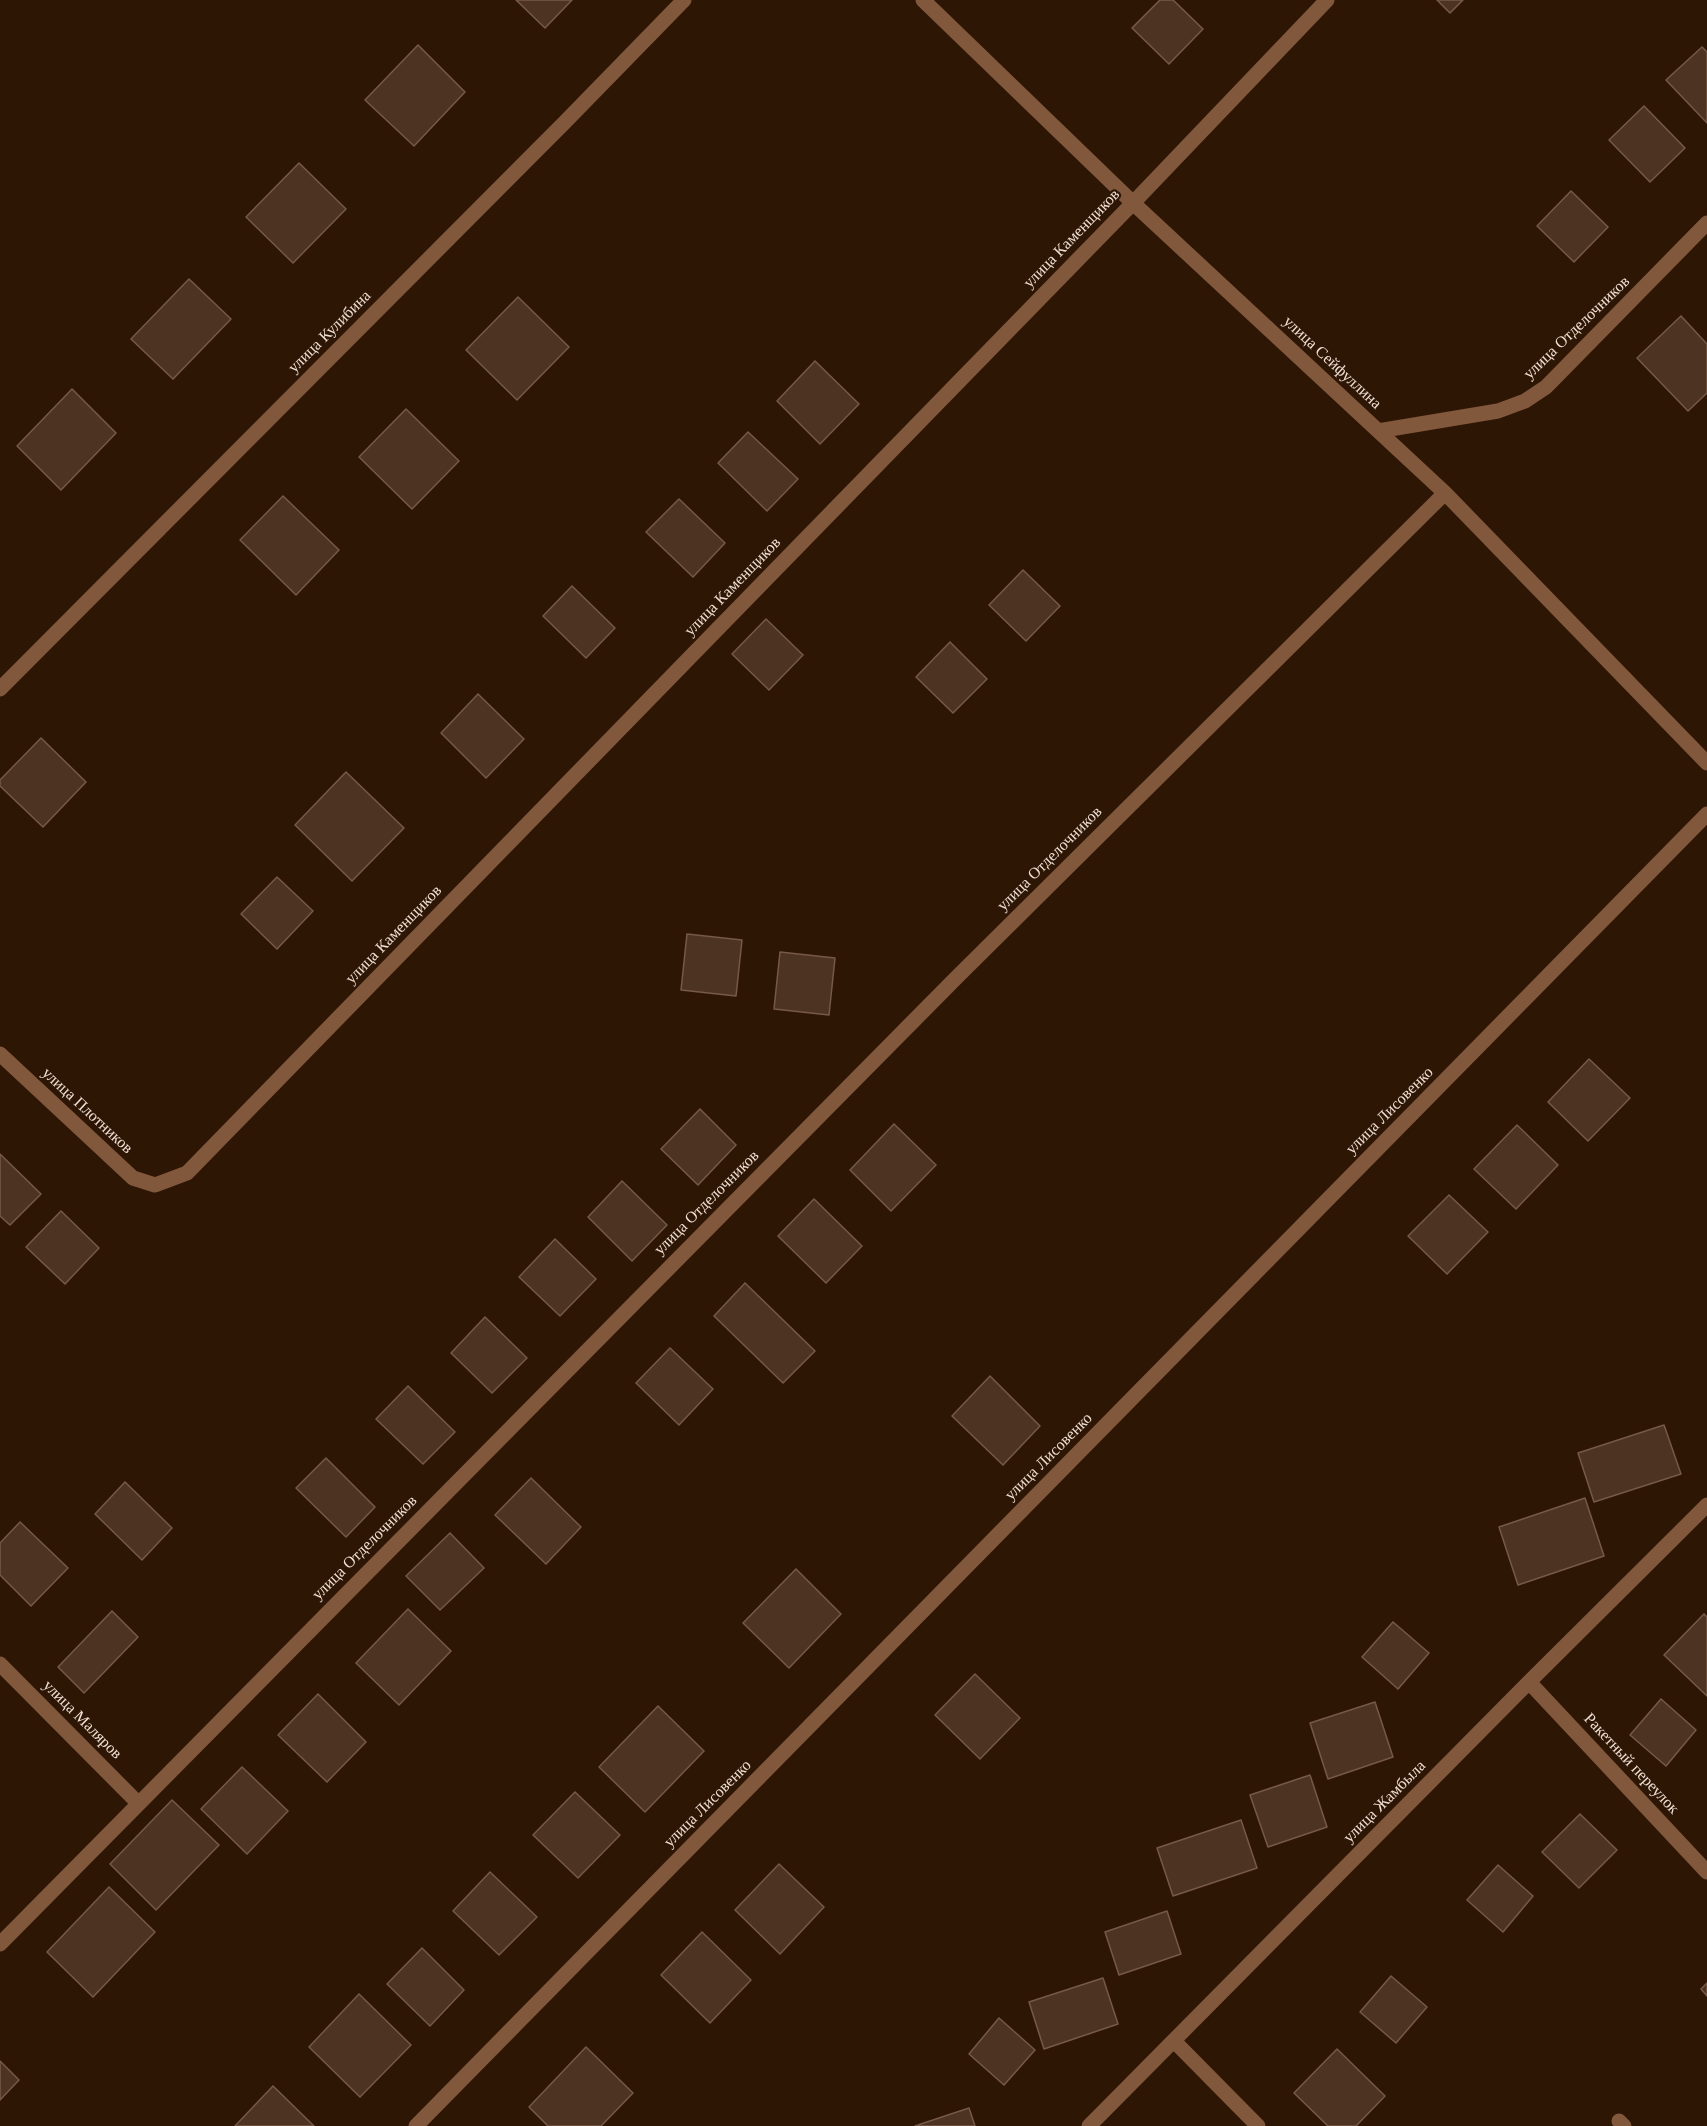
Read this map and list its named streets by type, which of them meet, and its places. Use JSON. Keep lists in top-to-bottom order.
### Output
{
  "streets": {
    "street": [
      "улица Каменщиков",
      "улица Отделочников",
      "улица Кулибина",
      "улица Сейфуллина",
      "улица Плотников",
      "улица Лисовенко",
      "улица Маляров",
      "Ракетный переулок",
      "улица Жамбыла"
    ]
  },
  "crossings": [
    ["улица Каменщиков", "улица Сейфуллина"],
    ["улица Каменщиков", "улица Плотников"],
    ["улица Отделочников", "улица Сейфуллина"],
    ["улица Отделочников", "улица Маляров"],
    ["Ракетный переулок", "улица Жамбыла"]
  ]
}
